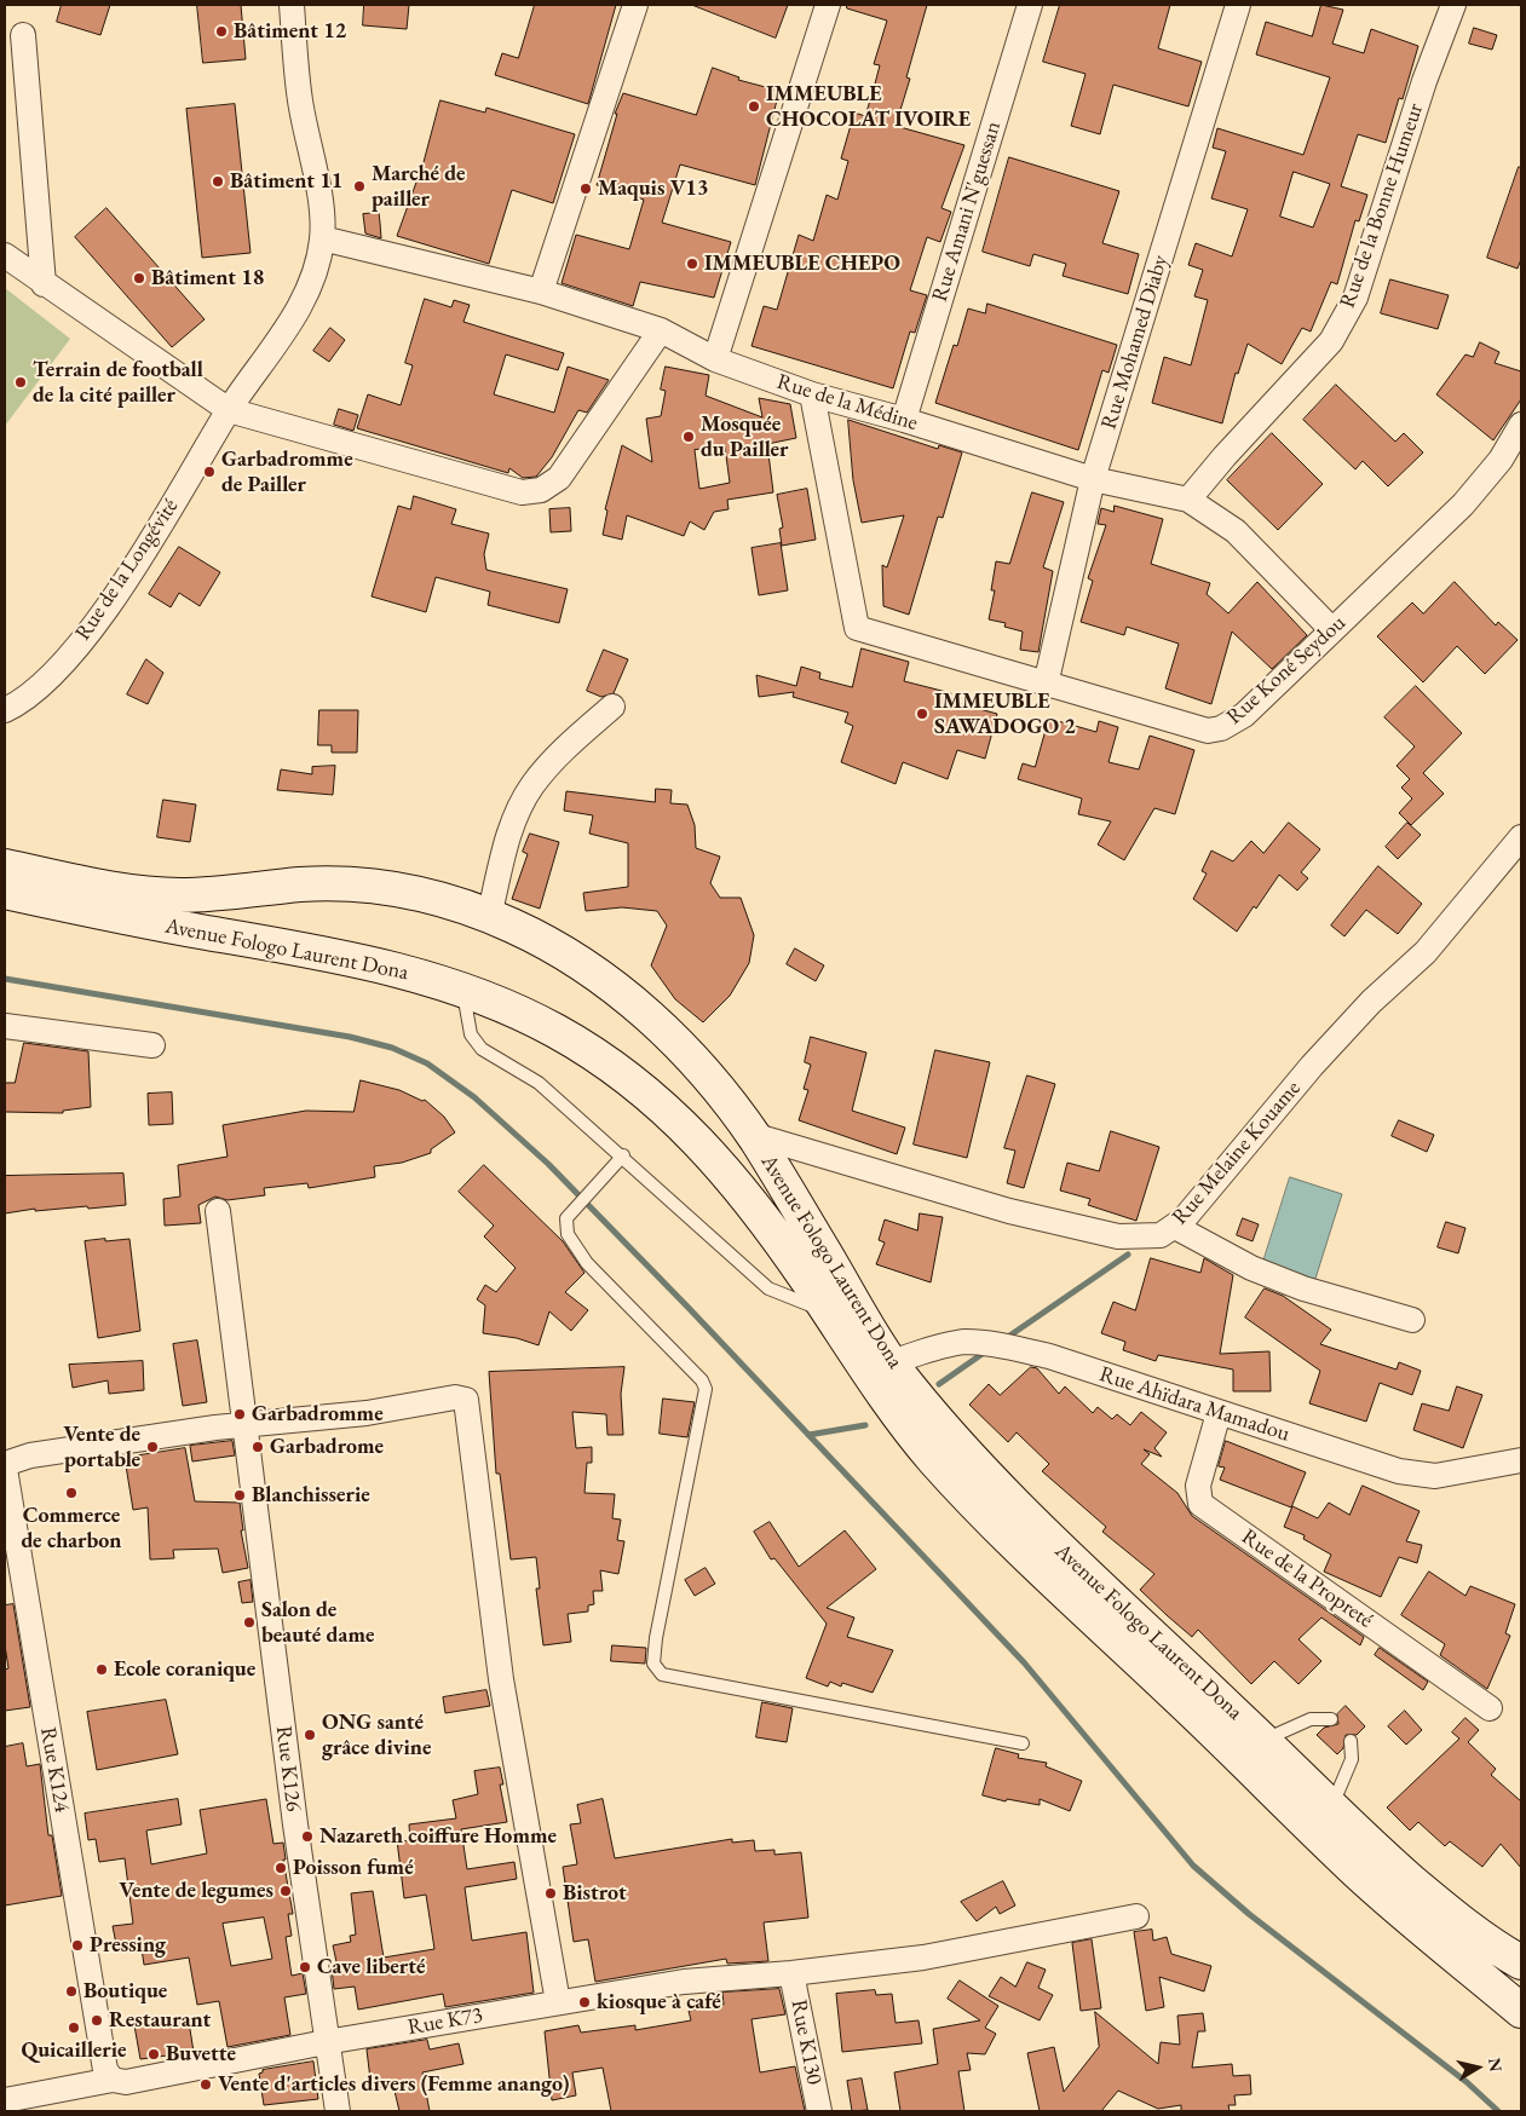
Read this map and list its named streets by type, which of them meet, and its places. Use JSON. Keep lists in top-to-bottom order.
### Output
{
  "streets": {
    "main road": ["Avenue Fologo Laurent Dona"],
    "street": [
      "Rue de la Bonne Humeur",
      "Rue Amani N'guessan",
      "Rue Mohamed Diaby",
      "Rue de la Médine",
      "Rue de la Longévité",
      "Rue Koné Seydou",
      "Rue Melaine Kouame",
      "Rue Ahïdara Mamadou",
      "Rue de la Propreté",
      "Rue K126",
      "Rue K124",
      "Rue K73",
      "Rue K130"
    ]
  },
  "crossings": [
    ["Rue de la Bonne Humeur", "Rue de la Médine"],
    ["Rue Amani N'guessan", "Rue de la Médine"],
    ["Rue Mohamed Diaby", "Rue de la Médine"],
    ["Rue Mohamed Diaby", "Rue Koné Seydou"],
    ["Rue de la Médine", "Rue de la Longévité"],
    ["Rue de la Médine", "Rue Koné Seydou"],
    ["Avenue Fologo Laurent Dona", "Rue Melaine Kouame"],
    ["Avenue Fologo Laurent Dona", "Rue Ahïdara Mamadou"],
    ["Rue Ahïdara Mamadou", "Rue de la Propreté"],
    ["Rue K126", "Rue K73"],
    ["Rue K124", "Rue K73"],
    ["Rue K73", "Rue K130"]
  ],
  "places": [
    "Bâtiment 12",
    "IMMEUBLE CHOCOLAT IVOIRE",
    "Bâtiment 11",
    "Marché de pailler",
    "Maquis V13",
    "IMMEUBLE CHEPO",
    "Bâtiment 18",
    "Terrain de football de la cité pailler",
    "Mosquée du Pailler",
    "Garbadromme de Pailler",
    "IMMEUBLE SAWADOGO 2",
    "Garbadromme",
    "Vente de portable",
    "Garbadrome",
    "Commerce de charbon",
    "Blanchisserie",
    "Salon de beauté dame",
    "Ecole coranique",
    "ONG santé grâce divine",
    "Nazareth coiffure Homme",
    "Poisson fumé",
    "Vente de legumes",
    "Bistrot",
    "Pressing",
    "Cave liberté",
    "Boutique",
    "kiosque à café",
    "Restaurant",
    "Quicaillerie",
    "Buvette",
    "Vente d'articles divers (Femme anango)"
  ],
  "north": "right"
}
